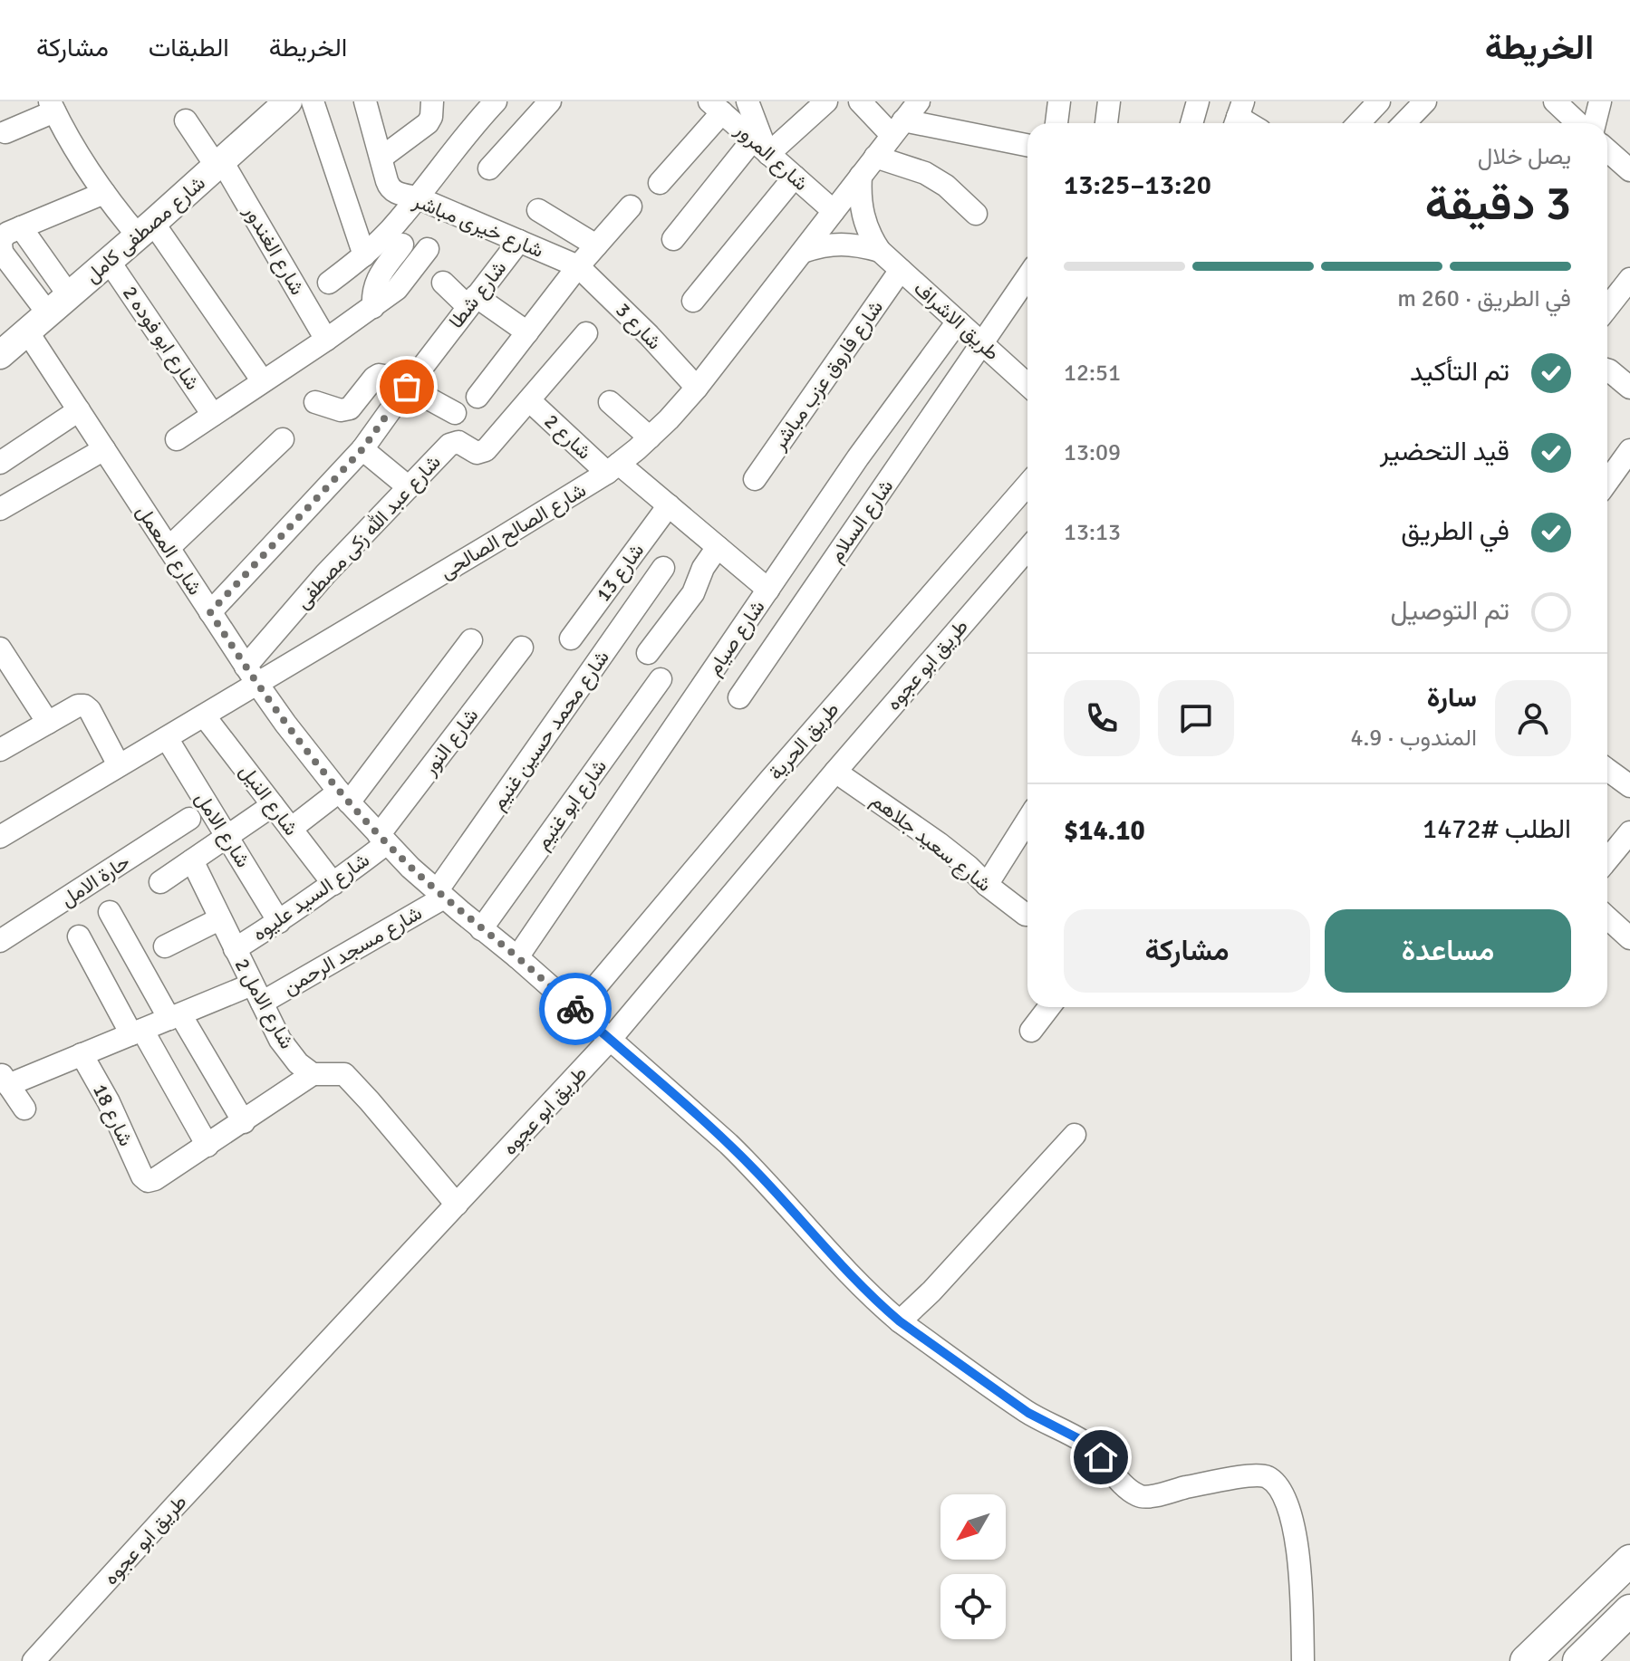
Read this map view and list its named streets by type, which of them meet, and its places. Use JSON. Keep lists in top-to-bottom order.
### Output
{
  "streets": {
    "main road": ["شارع مصطفى كامل"],
    "street": [
      "شارع المرور",
      "شارع خيرى مباشر",
      "شارع الغندور",
      "شارع شطا",
      "طريق الاشراف",
      "شارع 3",
      "شارع ابو فوده 2",
      "شارع فاروق عزب مباشر",
      "شارع 2",
      "شارع السلام",
      "شارع الصالح الصالحى",
      "شارع عبد الله زكى مصطفى",
      "شارع المعمل",
      "شارع 13",
      "شارع صيام",
      "طريق ابو عجوه",
      "شارع محمد حسين غنيم",
      "طريق الحرية",
      "شارع النور",
      "شارع النيل",
      "شارع ابو غنيم",
      "شارع الامل",
      "شارع سعيد جلاهم",
      "حارة الامل",
      "شارع السيد عليوه",
      "شارع مسجد الرحمن",
      "شارع الامل 2",
      "شارع 18"
    ]
  },
  "crossings": [
    ["شارع المرور", "شارع الصالح الصالحى"],
    ["شارع خيرى مباشر", "شارع شطا"],
    ["شارع خيرى مباشر", "شارع 3"],
    ["شارع مصطفى كامل", "شارع الغندور"],
    ["شارع مصطفى كامل", "شارع ابو فوده 2"],
    ["شارع مصطفى كامل", "شارع المعمل"],
    ["شارع شطا", "شارع المعمل"],
    ["طريق الاشراف", "شارع فاروق عزب مباشر"],
    ["طريق الاشراف", "شارع السلام"],
    ["طريق الاشراف", "شارع الصالح الصالحى"],
    ["طريق الاشراف", "شارع صيام"],
    ["شارع 3", "شارع الصالح الصالحى"],
    ["شارع 2", "شارع الصالح الصالحى"],
    ["شارع 2", "شارع عبد الله زكى مصطفى"],
    ["شارع 2", "شارع 13"],
    ["شارع 2", "شارع صيام"],
    ["شارع الصالح الصالحى", "شارع عبد الله زكى مصطفى"],
    ["شارع الصالح الصالحى", "شارع المعمل"],
    ["شارع الصالح الصالحى", "شارع النيل"],
    ["شارع الصالح الصالحى", "شارع الامل"],
    ["شارع عبد الله زكى مصطفى", "شارع المعمل"],
    ["شارع المعمل", "شارع صيام"],
    ["شارع المعمل", "طريق ابو عجوه"],
    ["شارع المعمل", "شارع محمد حسين غنيم"],
    ["شارع المعمل", "طريق الحرية"],
    ["شارع المعمل", "شارع النور"],
    ["شارع المعمل", "شارع ابو غنيم"],
    ["شارع المعمل", "شارع السيد عليوه"],
    ["شارع المعمل", "شارع مسجد الرحمن"],
    ["طريق ابو عجوه", "شارع سعيد جلاهم"],
    ["شارع محمد حسين غنيم", "شارع مسجد الرحمن"],
    ["شارع النور", "شارع السيد عليوه"],
    ["شارع النيل", "شارع السيد عليوه"],
    ["شارع الامل", "شارع السيد عليوه"],
    ["شارع السيد عليوه", "شارع الامل 2"],
    ["شارع مسجد الرحمن", "شارع الامل 2"],
    ["شارع مسجد الرحمن", "شارع 18"]
  ],
  "north": "bottom left",
  "page": {
    "header": "الخريطة",
    "nav": ["الخريطة", "الطبقات", "مشاركة"],
    "heading": ["3 دقيقة", "يصل خلال", "13:20–13:25"],
    "panel": [
      "سارة",
      "المندوب · 4.9",
      "الطلب #1472",
      "$14.10"
    ],
    "bar": "في الطريق · 260 m",
    "list": [
      ["تم التأكيد", "12:51"],
      ["قيد التحضير", "13:09"],
      ["في الطريق", "13:13"],
      "تم التوصيل"
    ],
    "buttons": ["مساعدة", "مشاركة"]
  }
}
